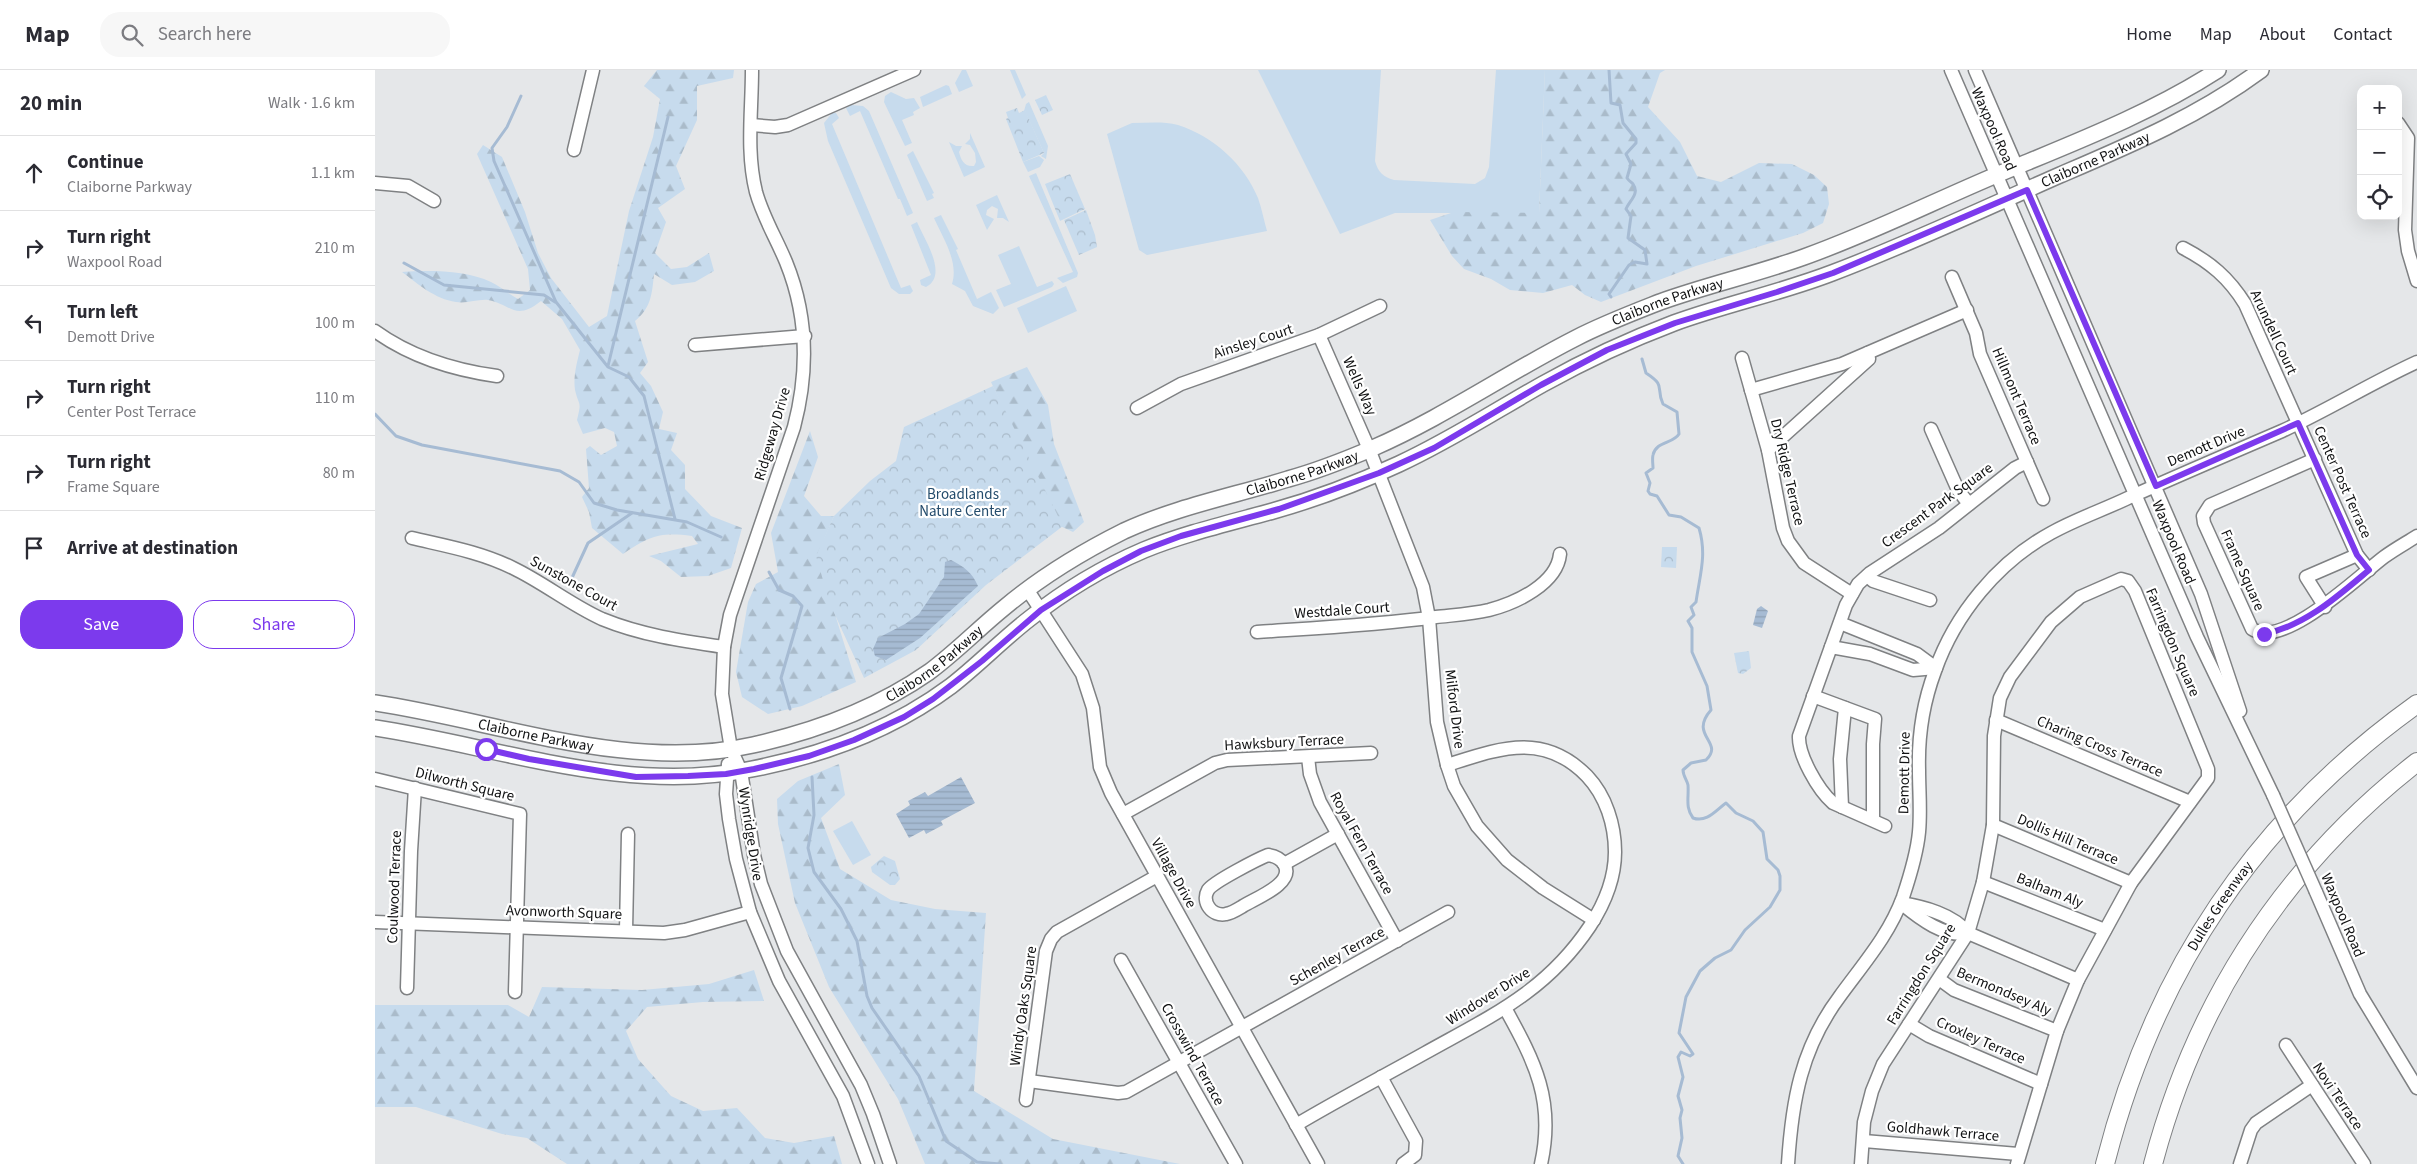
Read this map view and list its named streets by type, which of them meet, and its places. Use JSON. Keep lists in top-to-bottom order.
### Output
{
  "streets": {
    "highway": ["Dulles Greenway"],
    "main road": ["Claiborne Parkway"],
    "street": [
      "Waxpool Road",
      "Arundell Court",
      "Ainsley Court",
      "Wells Way",
      "Hillmont Terrace",
      "Ridgeway Drive",
      "Demott Drive",
      "Dry Ridge Terrace",
      "Center Post Terrace",
      "Crescent Park Square",
      "Frame Square",
      "Sunstone Court",
      "Westdale Court",
      "Farringdon Square",
      "Milford Drive",
      "Hawksbury Terrace",
      "Charing Cross Terrace",
      "Dilworth Square",
      "Wynridge Drive",
      "Dollis Hill Terrace",
      "Royal Fern Terrace",
      "Village Drive",
      "Coulwood Terrace",
      "Balham Aly",
      "Avonworth Square",
      "Schenley Terrace",
      "Bermondsey Aly",
      "Windover Drive",
      "Windy Oaks Square",
      "Croxley Terrace",
      "Crosswind Terrace",
      "Novi Terrace",
      "Goldhawk Terrace"
    ]
  },
  "crossings": [
    ["Waxpool Road", "Claiborne Parkway"],
    ["Waxpool Road", "Demott Drive"],
    ["Claiborne Parkway", "Wells Way"],
    ["Claiborne Parkway", "Ridgeway Drive"],
    ["Claiborne Parkway", "Milford Drive"],
    ["Claiborne Parkway", "Wynridge Drive"],
    ["Claiborne Parkway", "Village Drive"],
    ["Arundell Court", "Demott Drive"],
    ["Arundell Court", "Center Post Terrace"],
    ["Ainsley Court", "Wells Way"],
    ["Wells Way", "Milford Drive"],
    ["Hillmont Terrace", "Crescent Park Square"],
    ["Ridgeway Drive", "Sunstone Court"],
    ["Ridgeway Drive", "Wynridge Drive"],
    ["Demott Drive", "Center Post Terrace"],
    ["Dry Ridge Terrace", "Crescent Park Square"],
    ["Center Post Terrace", "Frame Square"],
    ["Westdale Court", "Milford Drive"],
    ["Farringdon Square", "Charing Cross Terrace"],
    ["Farringdon Square", "Dollis Hill Terrace"],
    ["Farringdon Square", "Balham Aly"],
    ["Farringdon Square", "Bermondsey Aly"],
    ["Farringdon Square", "Croxley Terrace"],
    ["Farringdon Square", "Goldhawk Terrace"],
    ["Milford Drive", "Windover Drive"],
    ["Hawksbury Terrace", "Royal Fern Terrace"],
    ["Hawksbury Terrace", "Village Drive"],
    ["Dilworth Square", "Coulwood Terrace"],
    ["Dilworth Square", "Avonworth Square"],
    ["Wynridge Drive", "Avonworth Square"],
    ["Royal Fern Terrace", "Schenley Terrace"],
    ["Village Drive", "Schenley Terrace"],
    ["Village Drive", "Windover Drive"],
    ["Village Drive", "Windy Oaks Square"],
    ["Coulwood Terrace", "Avonworth Square"],
    ["Schenley Terrace", "Windy Oaks Square"],
    ["Windy Oaks Square", "Crosswind Terrace"]
  ],
  "parks": ["Broadlands Nature Center"],
  "page": {
    "header": "Map",
    "search": "Search here",
    "nav": [
      "Home",
      "Map",
      "About",
      "Contact"
    ],
    "heading": ["20 min", "Walk · 1.6 km"],
    "map_buttons": ["+", "−"],
    "list": [
      ["Continue", "Claiborne Parkway", "1.1 km"],
      ["Turn right", "Waxpool Road", "210 m"],
      ["Turn left", "Demott Drive", "100 m"],
      ["Turn right", "Center Post Terrace", "110 m"],
      ["Turn right", "Frame Square", "80 m"],
      "Arrive at destination"
    ],
    "buttons": ["Save", "Share"]
  }
}
